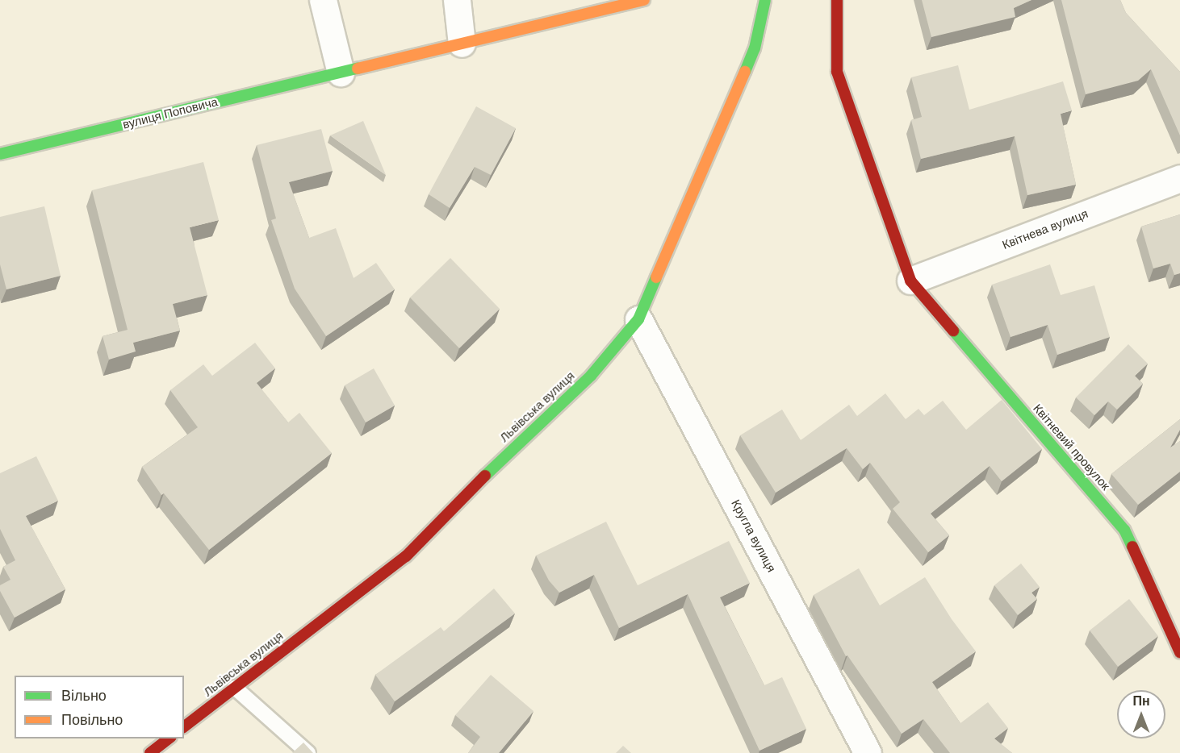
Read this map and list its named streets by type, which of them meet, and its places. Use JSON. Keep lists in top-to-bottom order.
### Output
{
  "streets": {
    "street": [
      "вулиця Поповича",
      "Квітнева вулиця",
      "Львівська вулиця",
      "Квітневий провулок",
      "Кругла вулиця"
    ]
  },
  "crossings": [
    ["Квітнева вулиця", "Квітневий провулок"],
    ["Львівська вулиця", "Кругла вулиця"]
  ],
  "legend": ["Вільно", "Повільно"],
  "north": "top"
}
